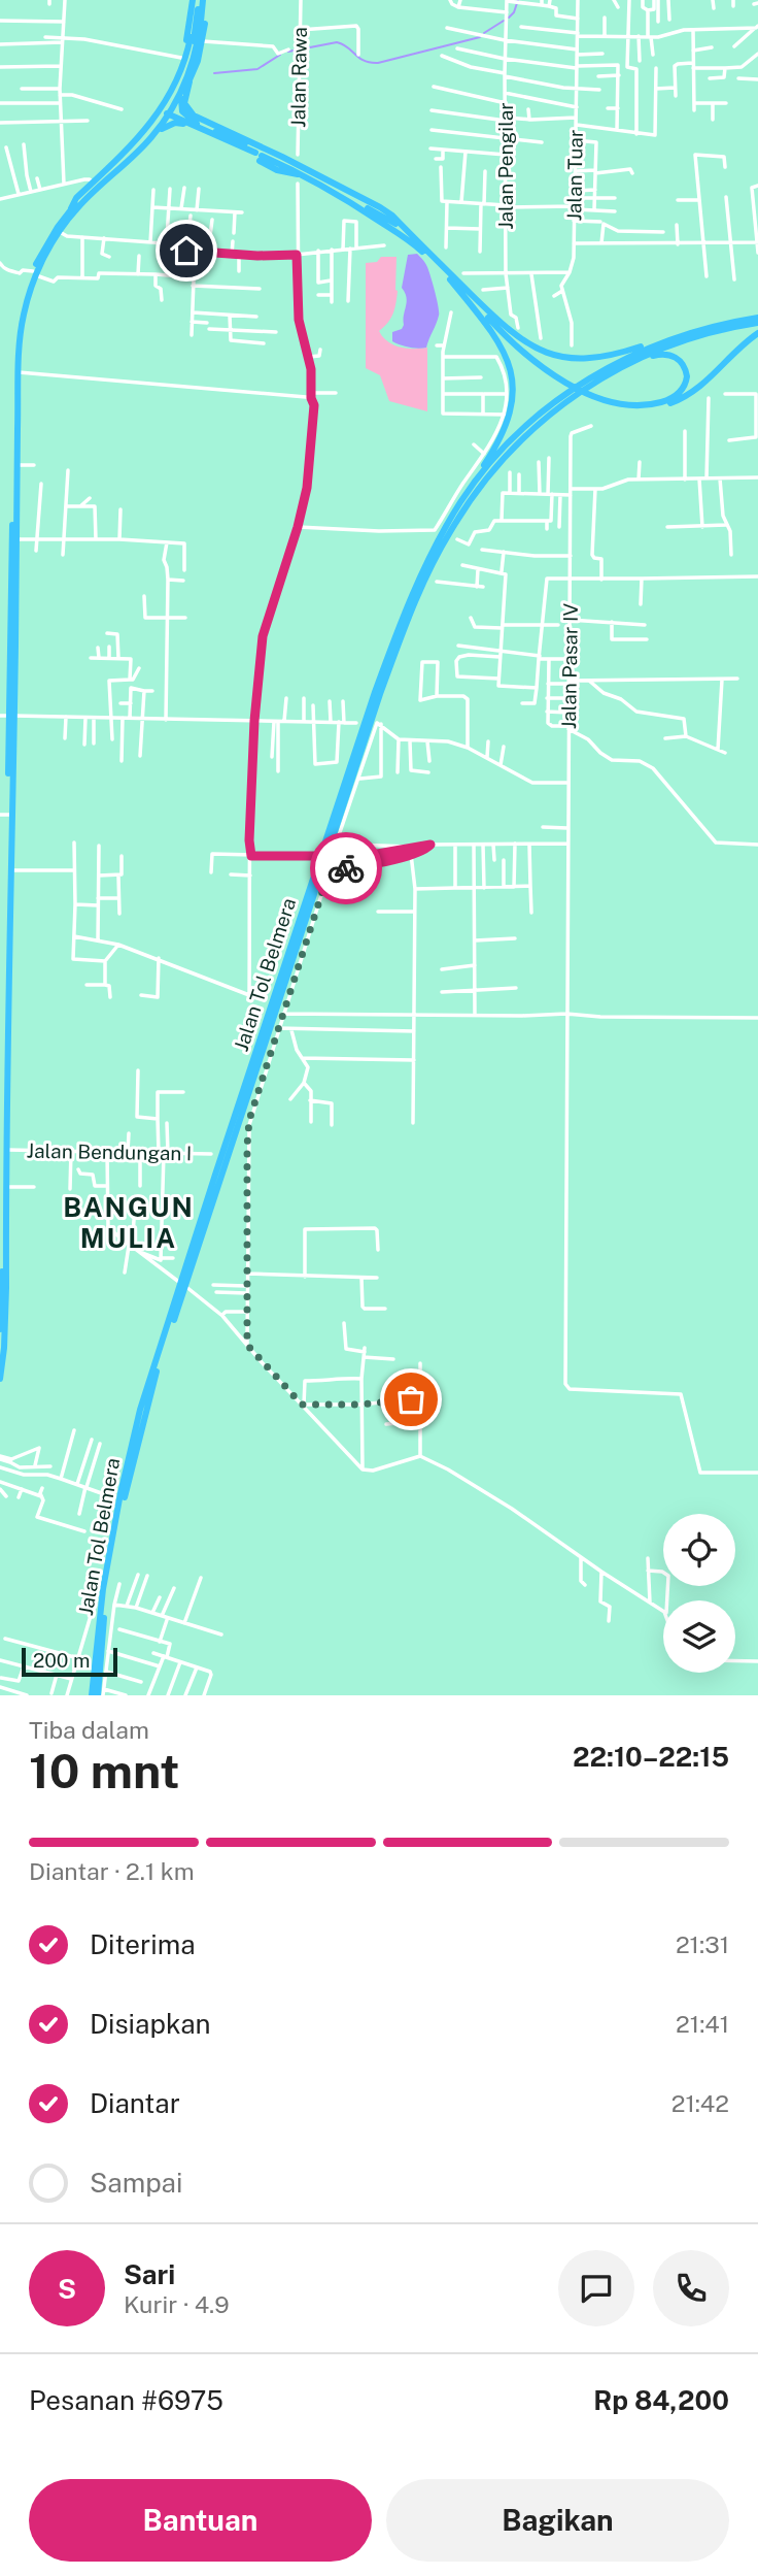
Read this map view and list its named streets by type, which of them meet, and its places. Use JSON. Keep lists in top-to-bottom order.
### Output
{
  "streets": {
    "highway": ["Jalan Tol Belmera"],
    "street": [
      "Jalan Rawa",
      "Jalan Pengilar",
      "Jalan Tuar",
      "Jalan Pasar IV",
      "Jalan Bendungan I"
    ]
  },
  "districts": ["BANGUN MULIA"],
  "scale_bar": "200 m",
  "page": {
    "scale": "200 m",
    "heading": ["10 mnt", "Tiba dalam", "22:10–22:15"],
    "panel": [
      "Sari",
      "Kurir · 4.9",
      "Pesanan #6975",
      "Rp 84,200"
    ],
    "bar": "Diantar · 2.1 km",
    "list": [
      ["Diterima", "21:31"],
      ["Disiapkan", "21:41"],
      ["Diantar", "21:42"],
      "Sampai"
    ],
    "round": "S",
    "buttons": ["Bantuan", "Bagikan"]
  }
}
